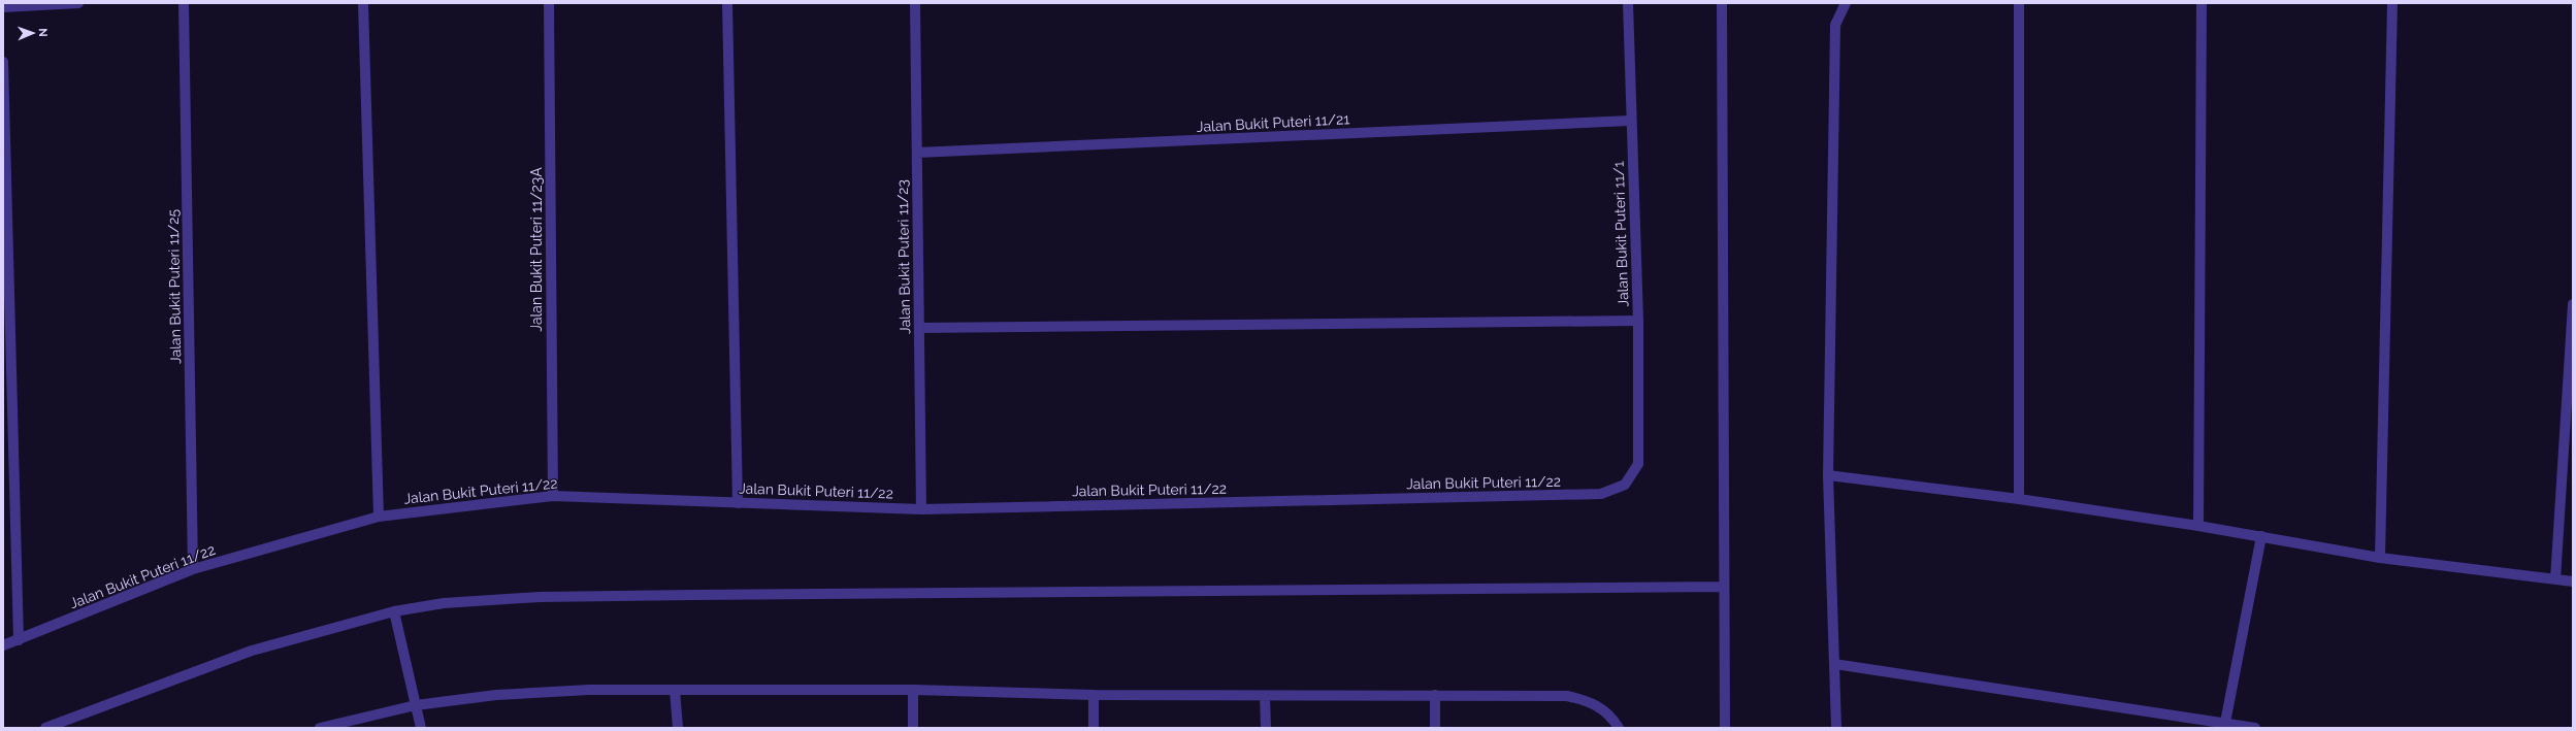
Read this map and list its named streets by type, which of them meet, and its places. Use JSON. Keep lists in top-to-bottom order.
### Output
{
  "streets": {
    "street": [
      "Jalan Bukit Puteri 11/21",
      "Jalan Bukit Puteri 11/1",
      "Jalan Bukit Puteri 11/23A",
      "Jalan Bukit Puteri 11/23",
      "Jalan Bukit Puteri 11/25",
      "Jalan Bukit Puteri 11/22"
    ]
  },
  "crossings": [
    ["Jalan Bukit Puteri 11/21", "Jalan Bukit Puteri 11/1"],
    ["Jalan Bukit Puteri 11/21", "Jalan Bukit Puteri 11/23"],
    ["Jalan Bukit Puteri 11/1", "Jalan Bukit Puteri 11/22"],
    ["Jalan Bukit Puteri 11/23A", "Jalan Bukit Puteri 11/22"],
    ["Jalan Bukit Puteri 11/23", "Jalan Bukit Puteri 11/22"],
    ["Jalan Bukit Puteri 11/25", "Jalan Bukit Puteri 11/22"]
  ],
  "north": "right"
}
